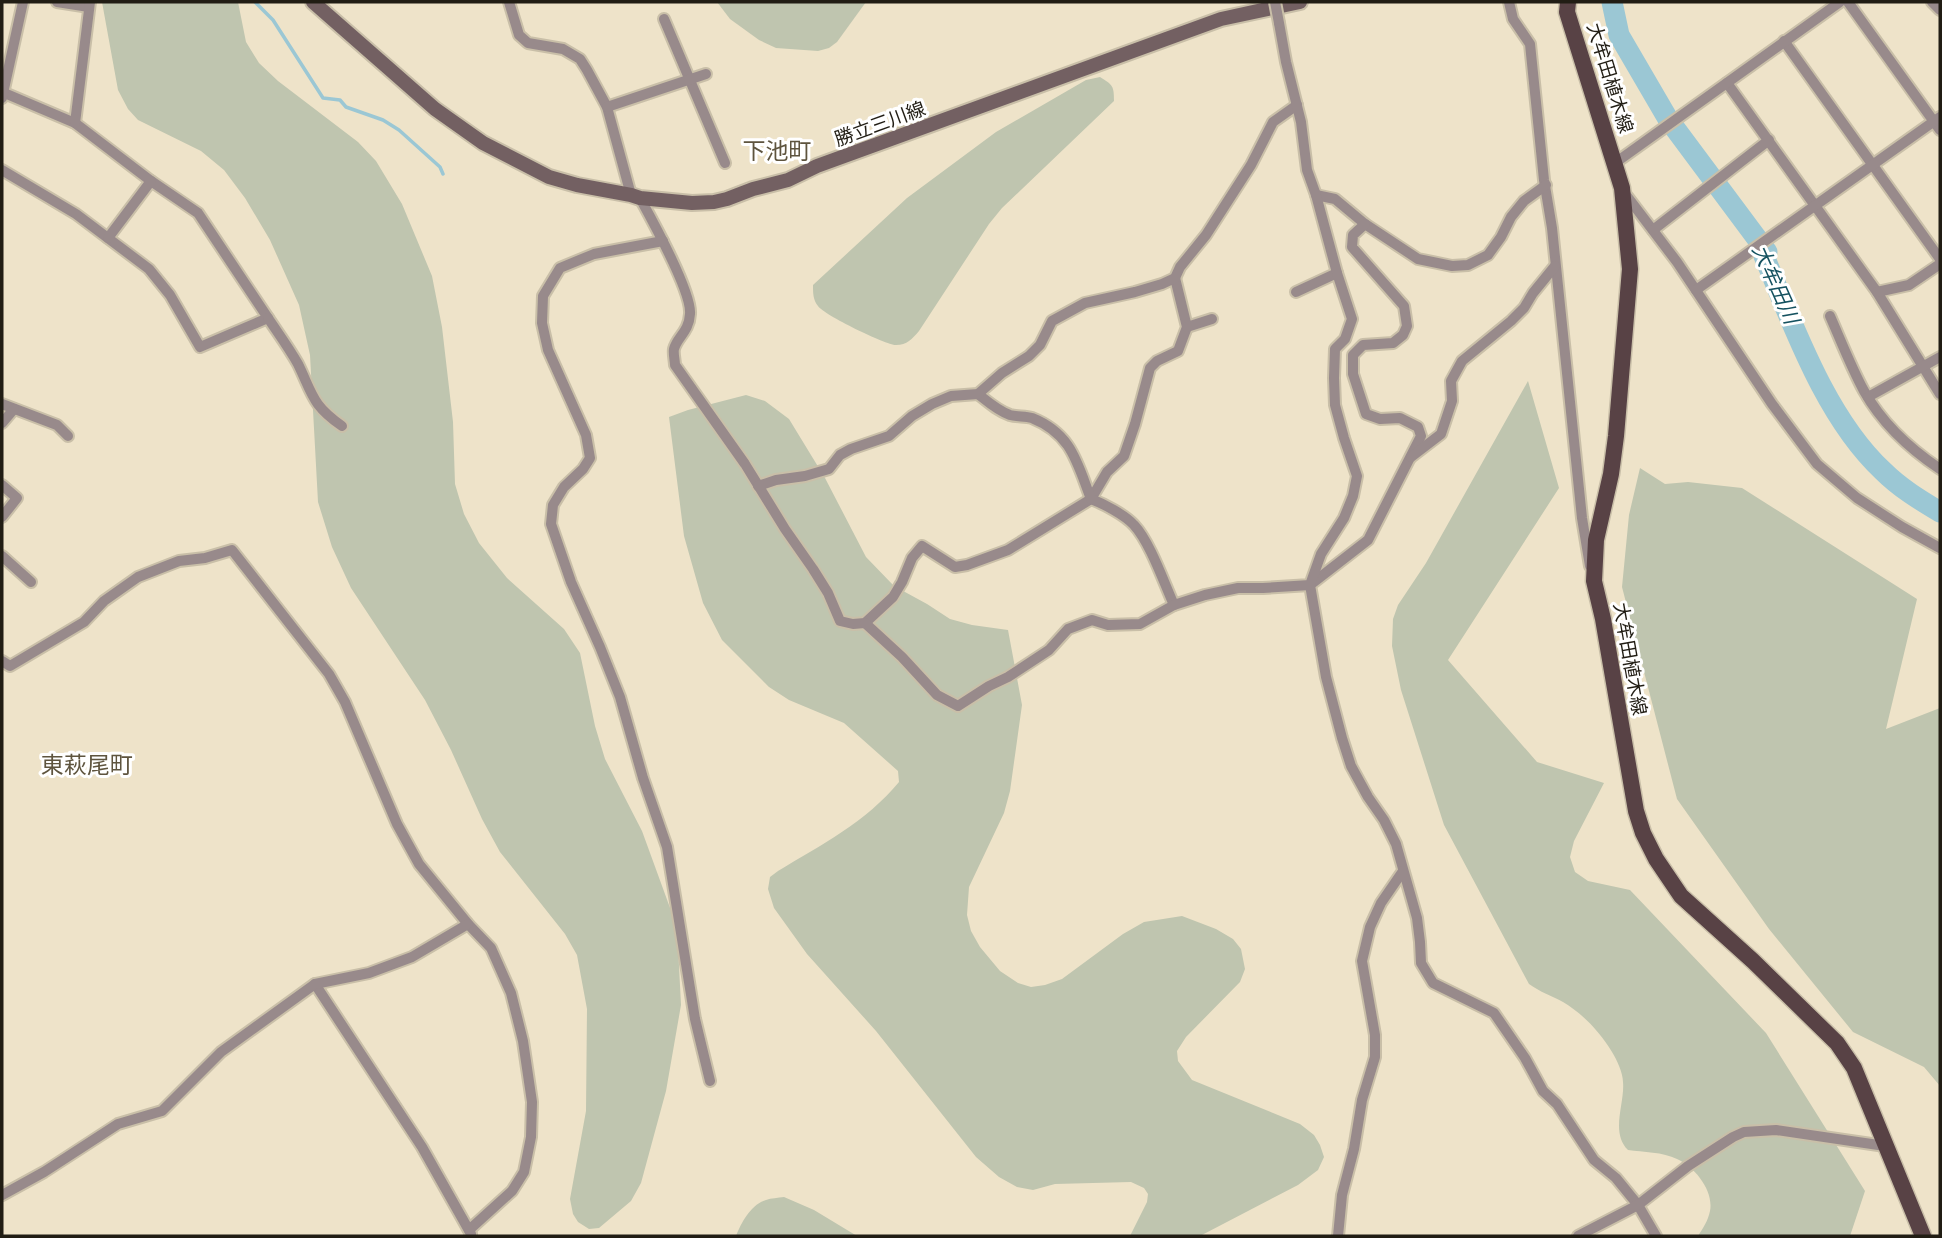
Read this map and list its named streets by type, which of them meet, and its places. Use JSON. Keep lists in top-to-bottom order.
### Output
{
  "streets": {
    "main road": ["大牟田植木線", "勝立三川線"]
  },
  "districts": ["下池町", "東萩尾町"],
  "water": ["大牟田川"]
}
